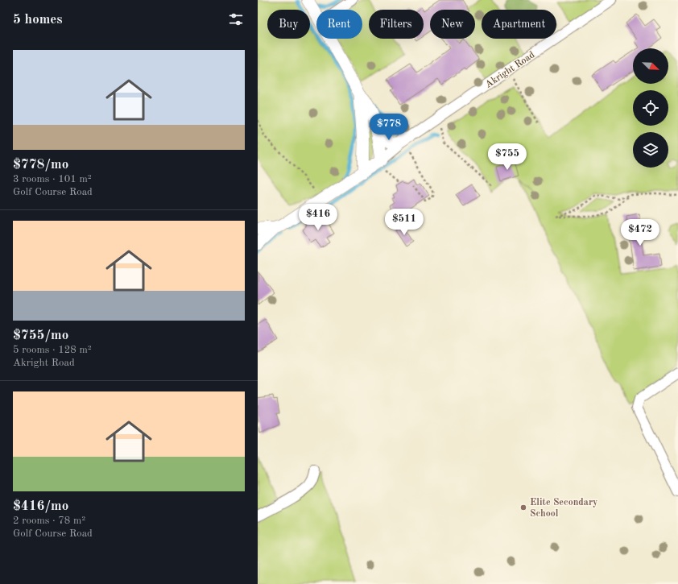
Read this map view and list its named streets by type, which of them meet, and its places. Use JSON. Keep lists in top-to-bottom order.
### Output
{
  "streets": {
    "street": ["Akright Road"]
  },
  "places": ["Elite Secondary School"],
  "north": "bottom right",
  "page": {
    "heading": "5 homes",
    "chip": [
      "Buy",
      "Rent",
      "Filters",
      "New",
      "Apartment"
    ],
    "list": [
      {
        "name": "$778/mo",
        "note": "3 rooms · 101 m² · Golf Course Road"
      },
      {
        "name": "$755/mo",
        "note": "5 rooms · 128 m² · Akright Road"
      },
      {
        "name": "$416/mo",
        "note": "2 rooms · 78 m² · Golf Course Road"
      }
    ],
    "price": [
      "$778",
      "$755",
      "$416",
      "$511",
      "$472"
    ]
  }
}
